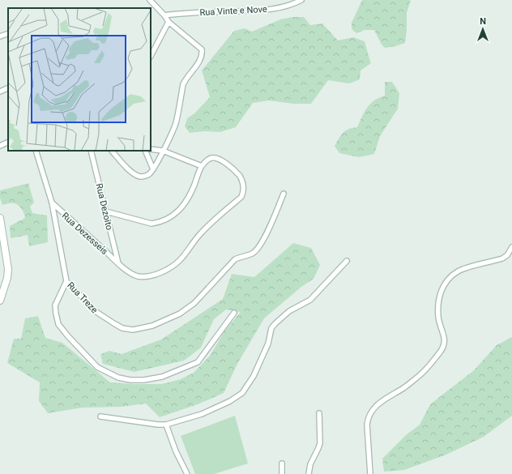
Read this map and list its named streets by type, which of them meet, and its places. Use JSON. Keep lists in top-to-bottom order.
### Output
{
  "streets": {
    "street": [
      "Rua Vinte e Nove",
      "Rua Dezoito",
      "Rua Dezesseis",
      "Rua Treze"
    ]
  },
  "crossings": [
    ["Rua Dezoito", "Rua Dezesseis"],
    ["Rua Dezesseis", "Rua Treze"]
  ],
  "north": "top"
}
